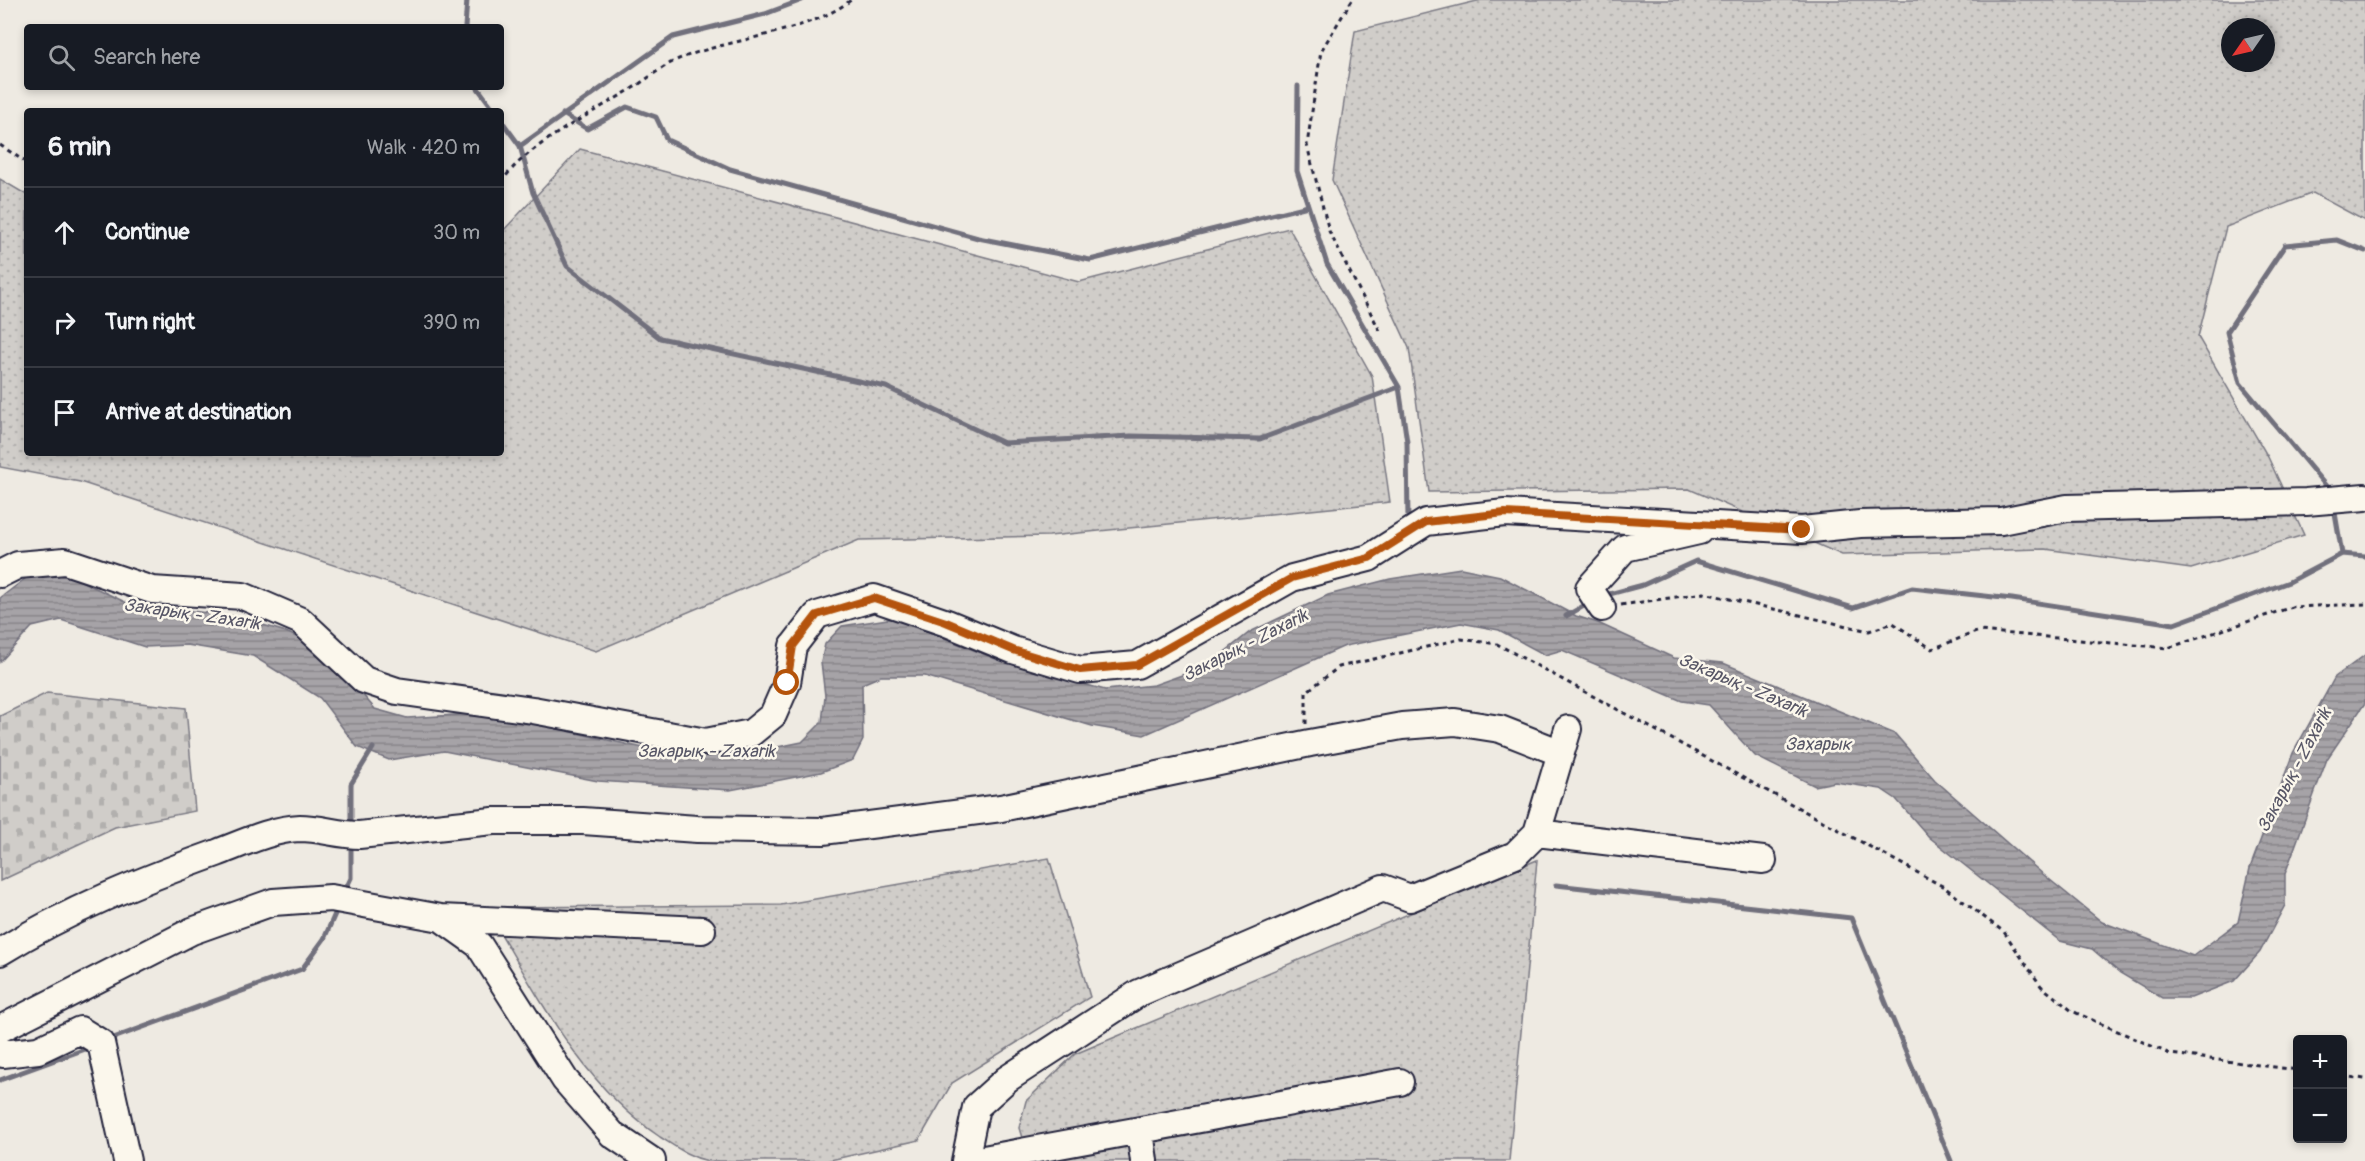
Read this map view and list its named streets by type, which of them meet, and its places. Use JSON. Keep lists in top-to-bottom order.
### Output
{
  "water": ["Закарық - Zaxarik", "Захарык"],
  "north": "bottom left",
  "page": {
    "search": "Search here",
    "heading": ["6 min", "Walk · 420 m"],
    "list": [
      ["Continue", "30 m"],
      ["Turn right", "390 m"],
      "Arrive at destination"
    ],
    "map_buttons": ["+", "−"]
  }
}
